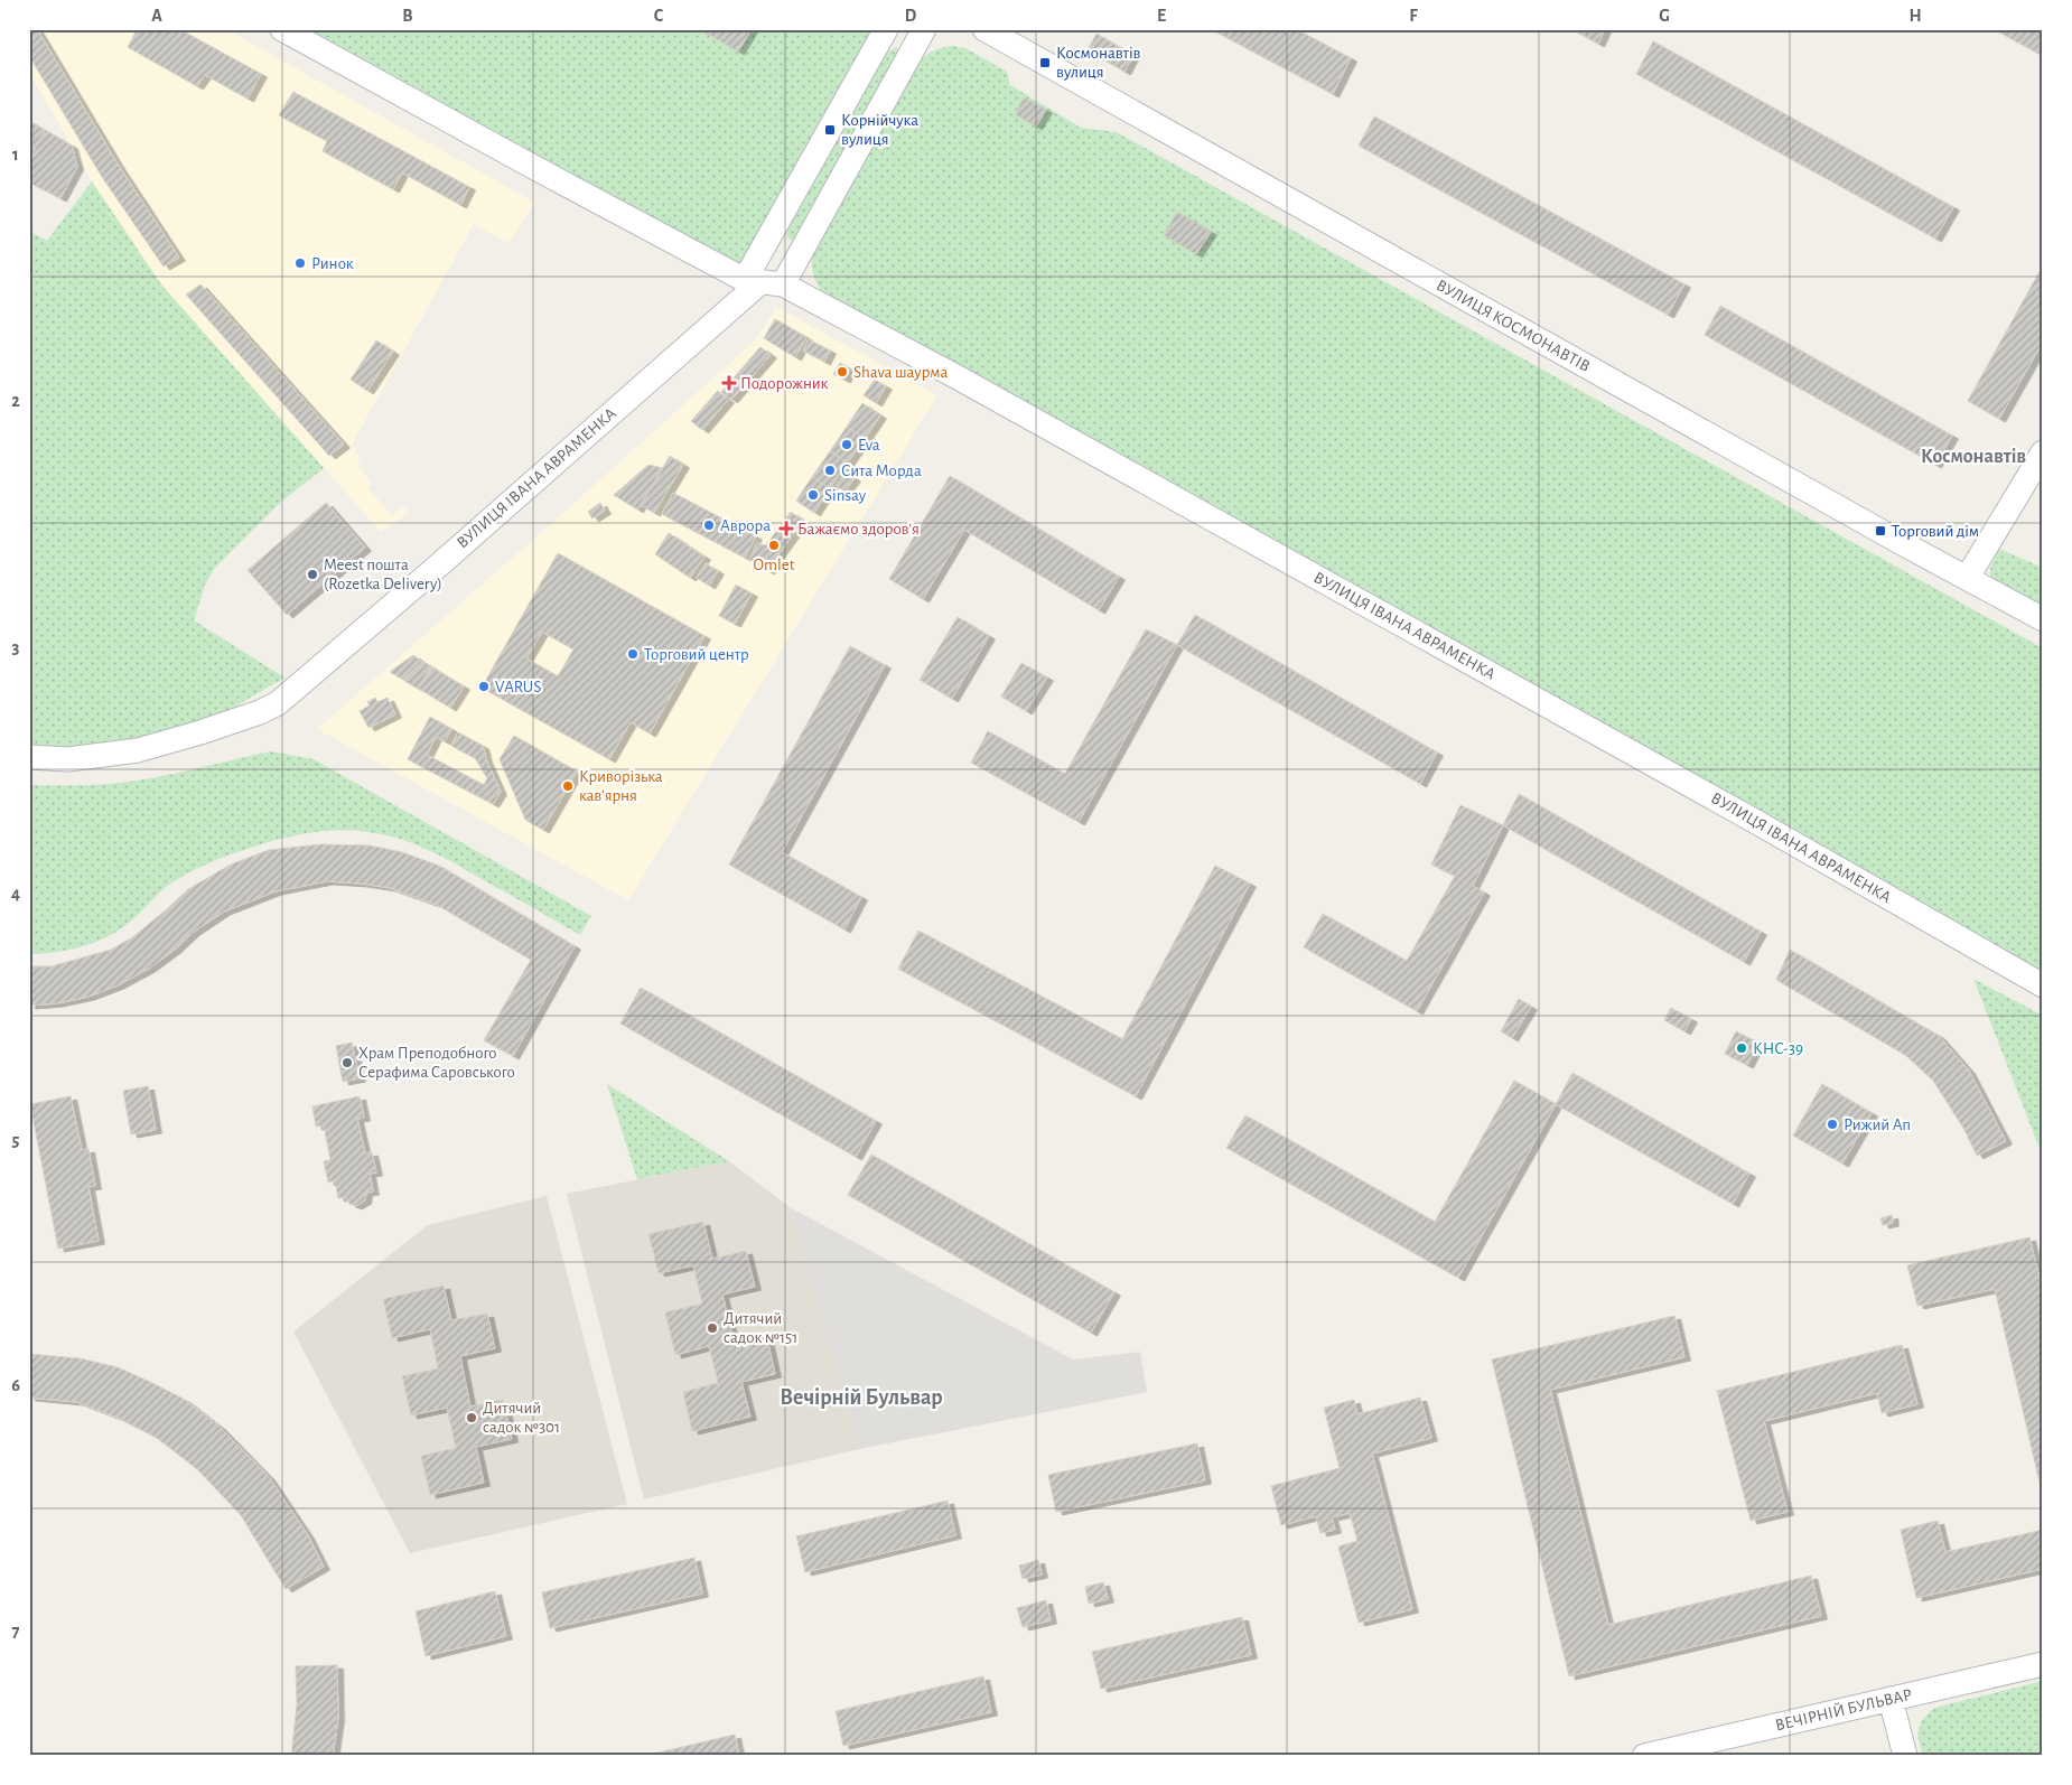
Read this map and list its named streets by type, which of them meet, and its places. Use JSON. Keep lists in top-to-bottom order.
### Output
{
  "streets": {
    "street": ["ВУЛИЦЯ КОСМОНАВТІВ", "ВУЛИЦЯ ІВАНА АВРАМЕНКА", "ВЕЧІРНІЙ БУЛЬВАР"]
  },
  "districts": ["Космонавтів", "Вечірній Бульвар"],
  "places": {
    "transit": ["Космонавтів вулиця", "Корнійчука вулиця", "Торговий дім"],
    "other": [
      "Ринок",
      "Shava шаурма",
      "Eva",
      "Сита Морда",
      "Sinsay",
      "Аврора",
      "Omlet",
      "Meest пошта (Rozetka Delivery)",
      "Торговий центр",
      "VARUS",
      "Криворізька кав'ярня",
      "КНС-39",
      "Храм Преподобного Серафима Саровського",
      "Рижий Ап",
      "Дитячий садок №151",
      "Дитячий садок №301"
    ],
    "health": ["Подорожник", "Бажаємо здоров'я"]
  },
  "grid": {
    "columns": [
      "A",
      "B",
      "C",
      "D",
      "E",
      "F",
      "G",
      "H"
    ],
    "rows": [
      "1",
      "2",
      "3",
      "4",
      "5",
      "6",
      "7"
    ]
  }
}
